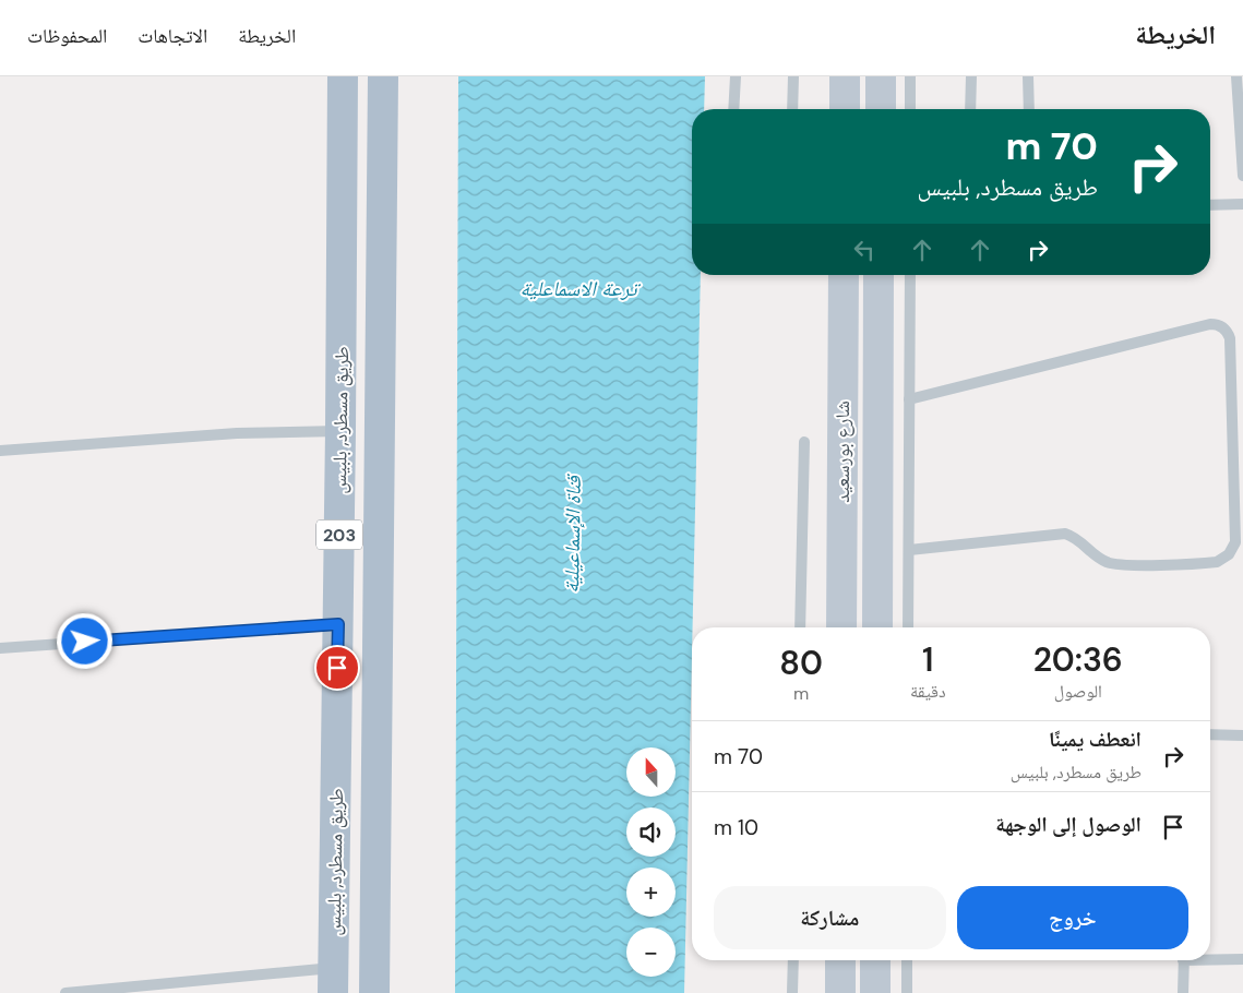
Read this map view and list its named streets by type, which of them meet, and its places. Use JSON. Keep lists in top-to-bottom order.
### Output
{
  "streets": {
    "main road": ["طريق مسطرد, بلبيس", "شارع بورسعيد", "203"]
  },
  "water": ["ترعة الاسماعلية", "قناة الإسماعيلية"],
  "north": "top",
  "page": {
    "header": "الخريطة",
    "nav": ["الخريطة", "الاتجاهات", "المحفوظات"],
    "turn": ["70 m", "طريق مسطرد, بلبيس"],
    "eta": [
      "20:36",
      "الوصول",
      "1",
      "دقيقة",
      "80",
      "m"
    ],
    "list": [
      {
        "name": "انعطف يمينًا",
        "note": "طريق مسطرد, بلبيس",
        "value": "70 m"
      },
      {
        "name": "الوصول إلى الوجهة",
        "value": "10 m"
      }
    ],
    "map_buttons": ["+", "−"],
    "buttons": ["خروج", "مشاركة"]
  }
}
